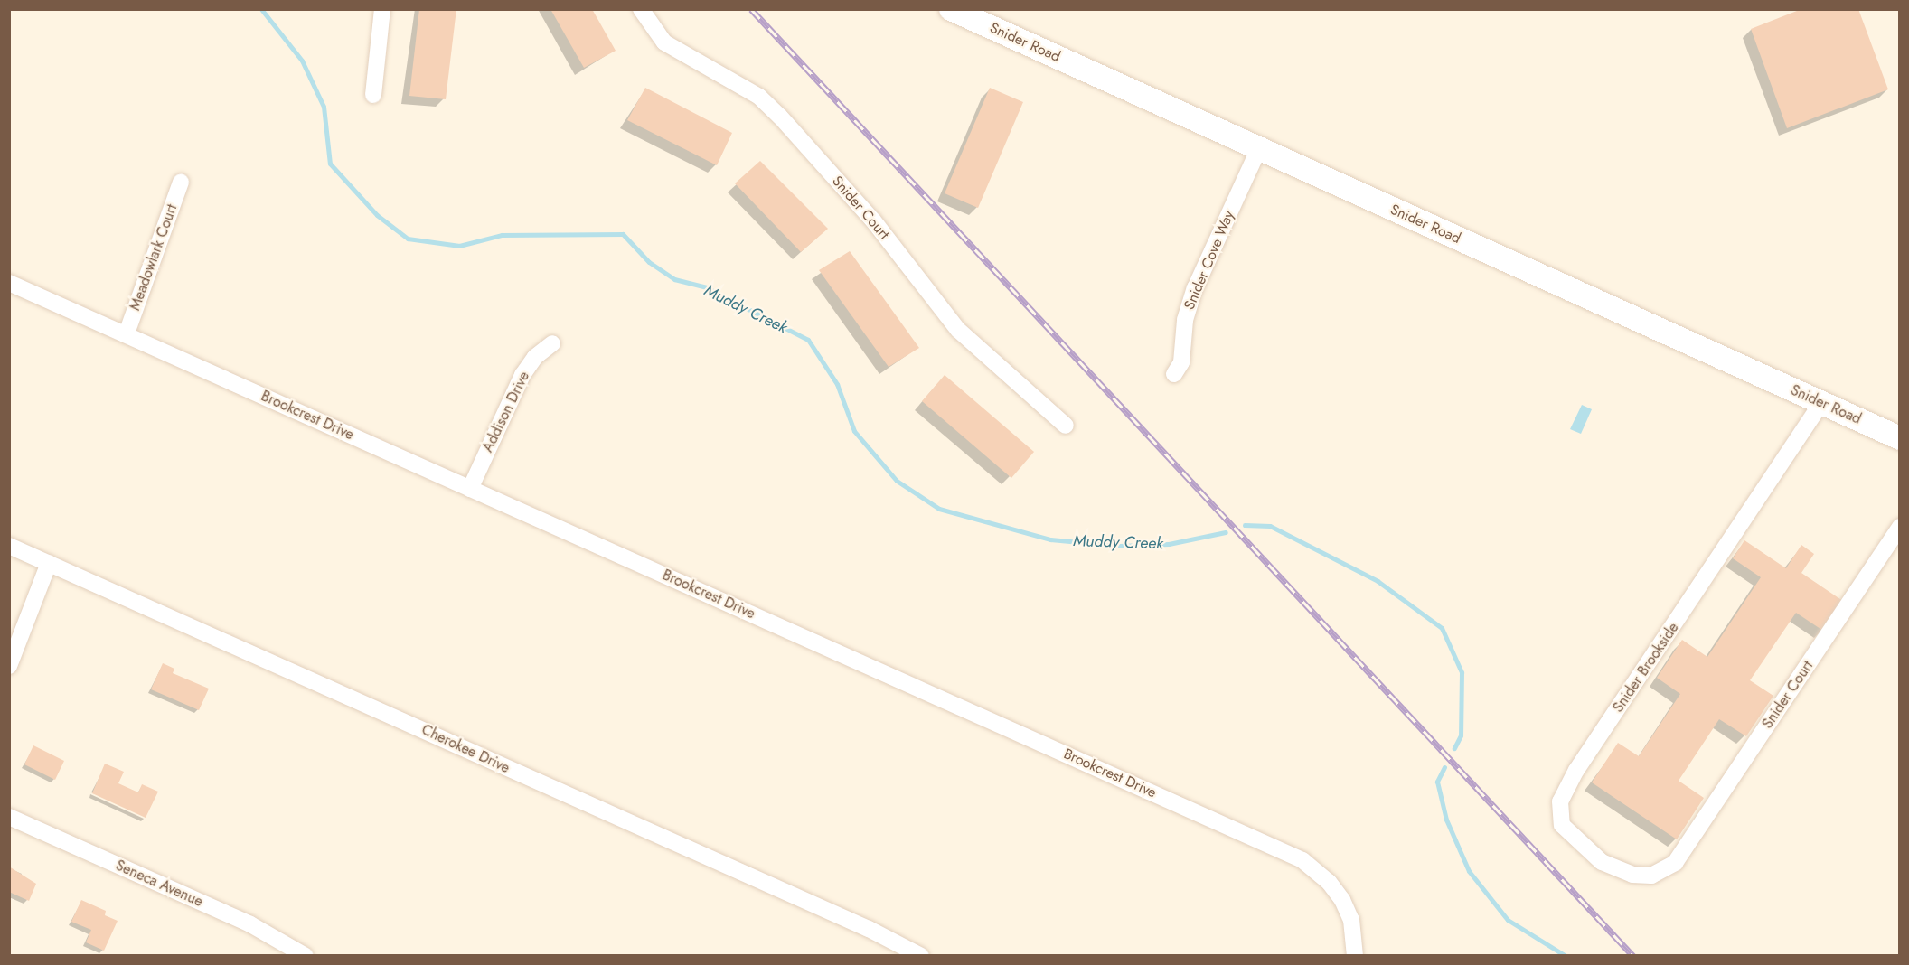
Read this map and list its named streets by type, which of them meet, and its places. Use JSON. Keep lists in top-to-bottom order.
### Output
{
  "streets": {
    "street": [
      "Snider Road",
      "Snider Court",
      "Meadowlark Court",
      "Snider Cove Way",
      "Addison Drive",
      "Brookcrest Drive",
      "Snider Brookside",
      "Cherokee Drive",
      "Seneca Avenue"
    ]
  },
  "crossings": [
    ["Snider Road", "Snider Cove Way"],
    ["Snider Road", "Snider Brookside"],
    ["Snider Court", "Snider Brookside"],
    ["Meadowlark Court", "Brookcrest Drive"],
    ["Addison Drive", "Brookcrest Drive"]
  ],
  "water": ["Muddy Creek"]
}
